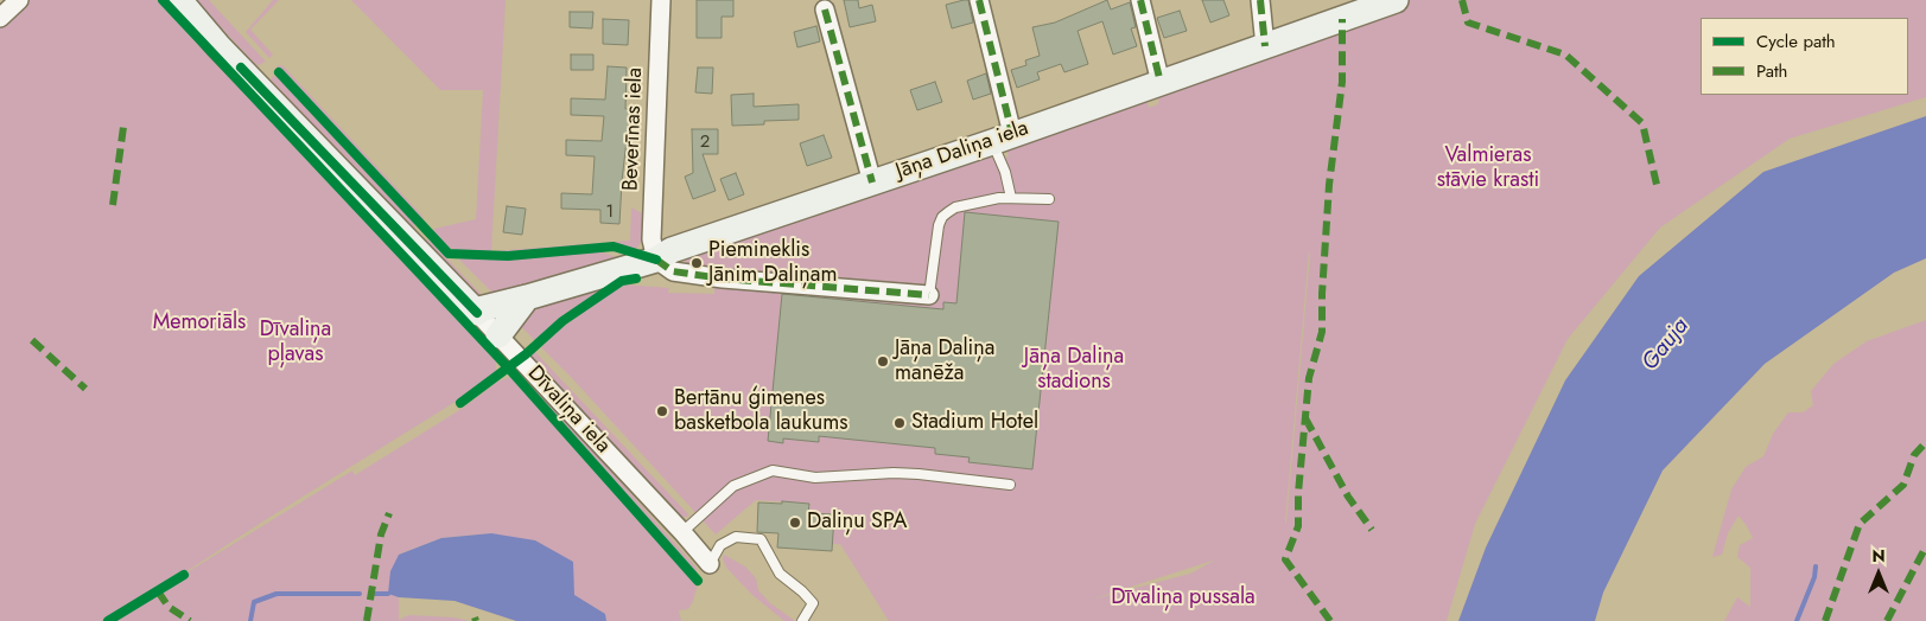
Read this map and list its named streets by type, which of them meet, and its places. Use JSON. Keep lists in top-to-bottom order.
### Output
{
  "streets": {
    "street": ["Beverīnas iela", "Jāņa Daliņa iela", "Dīvaliņa iela"]
  },
  "crossings": [
    ["Beverīnas iela", "Jāņa Daliņa iela"],
    ["Jāņa Daliņa iela", "Dīvaliņa iela"]
  ],
  "water": ["Gauja"],
  "parks": [
    "Valmieras stāvie krasti",
    "Memoriāls",
    "Dīvaliņa pļavas",
    "Jāņa Daliņa stadions",
    "Dīvaliņa pussala"
  ],
  "places": [
    "Piemineklis Jānim Daliņam",
    "Jāņa Daliņa manēža",
    "Bertānu ģimenes basketbola laukums",
    "Stadium Hotel",
    "Daliņu SPA"
  ],
  "house_numbers": ["2", "1"],
  "legend": ["Cycle path", "Path"],
  "north": "top"
}
